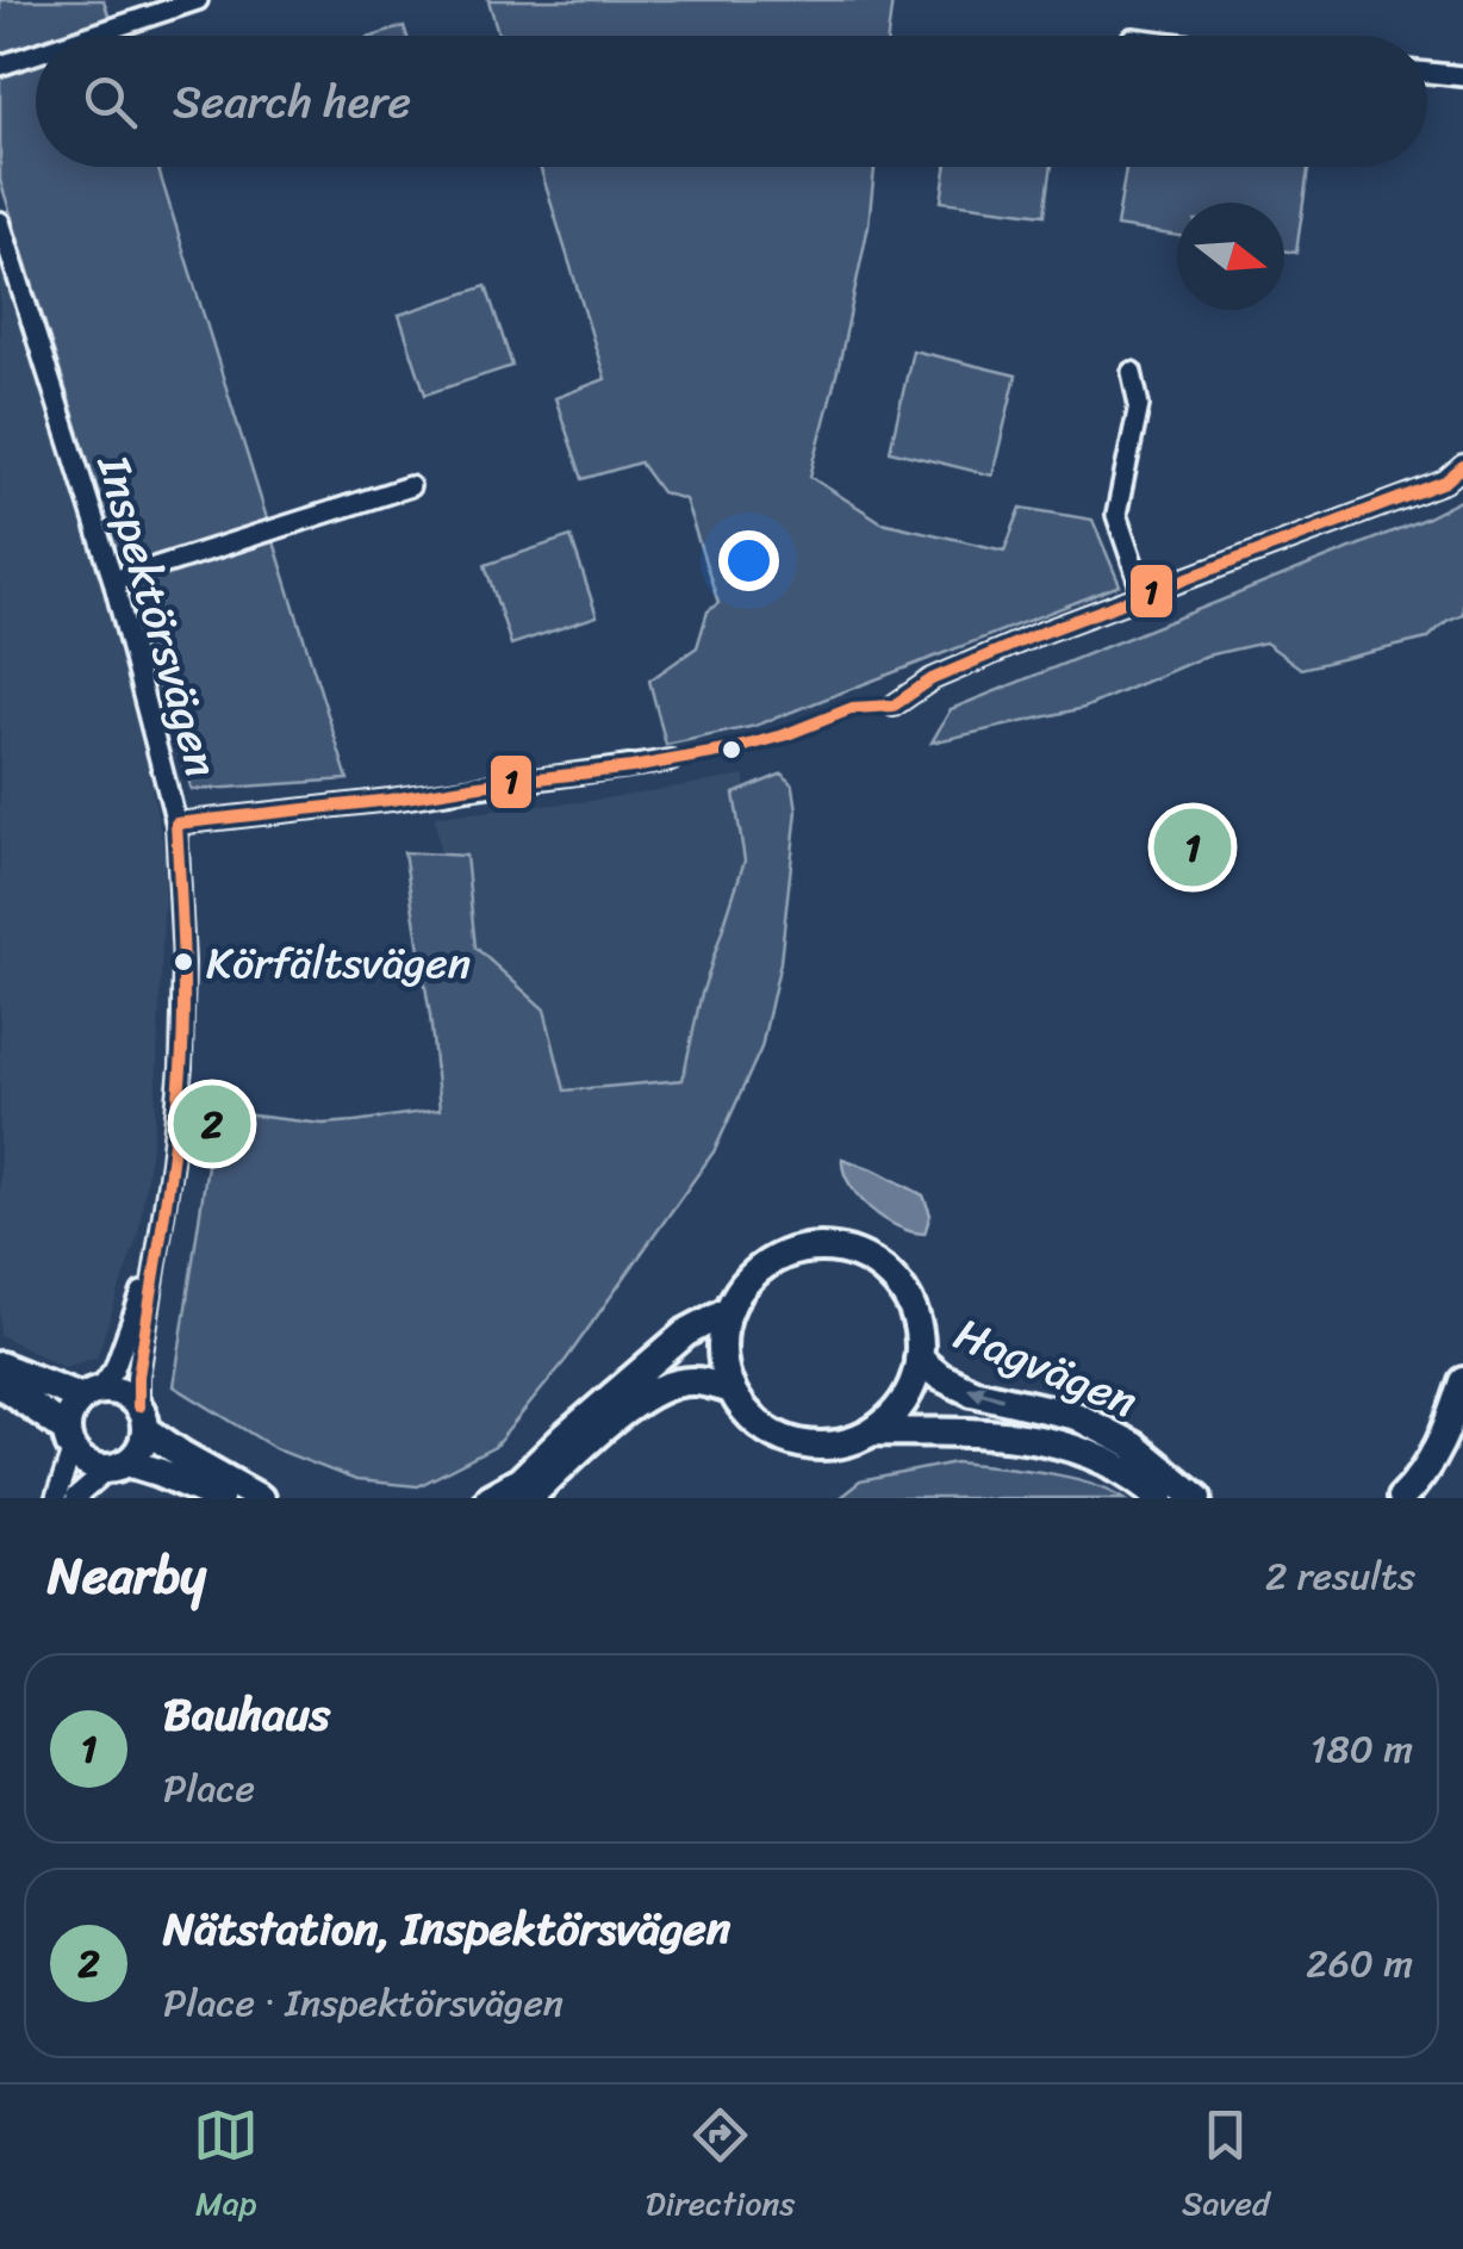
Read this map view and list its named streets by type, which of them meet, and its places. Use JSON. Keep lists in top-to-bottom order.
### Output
{
  "streets": {
    "street": ["Inspektörsvägen", "Hagvägen"]
  },
  "places": ["Körfältsvägen"],
  "lines": ["transit line 1"],
  "north": "right",
  "page": {
    "search": "Search here",
    "pins": ["1", "2"],
    "heading": ["Nearby", "2 results"],
    "list": [
      {
        "mark": "1",
        "name": "Bauhaus",
        "note": "Place",
        "value": "180 m"
      },
      {
        "mark": "2",
        "name": "Nätstation, Inspektörsvägen",
        "note": "Place · Inspektörsvägen",
        "value": "260 m"
      }
    ],
    "nav": ["Map", "Directions", "Saved"]
  }
}
